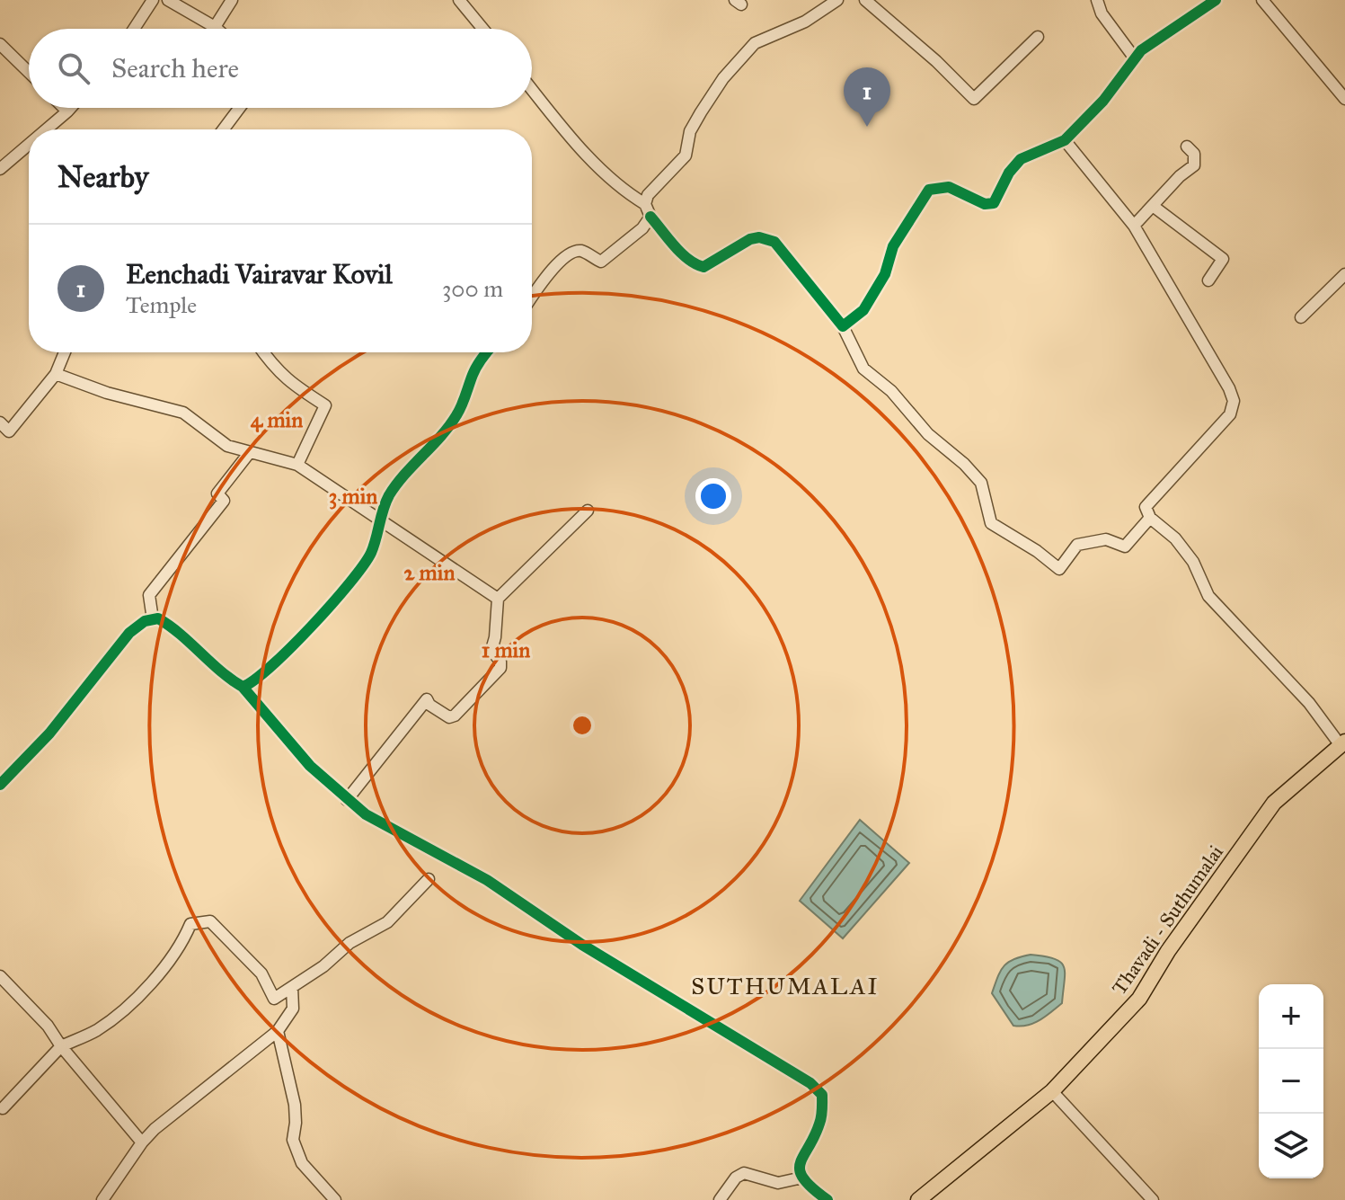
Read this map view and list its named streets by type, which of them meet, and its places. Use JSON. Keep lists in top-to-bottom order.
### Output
{
  "streets": {
    "main road": ["Thavadi - Suthumalai"]
  },
  "districts": ["SUTHUMALAI"],
  "page": {
    "search": "Search here",
    "pins": "1",
    "heading": "Nearby",
    "list": [
      {
        "mark": "1",
        "name": "Eenchadi Vairavar Kovil",
        "note": "Temple",
        "value": "300 m"
      }
    ],
    "map_buttons": ["+", "−"]
  },
  "rings": [
    "4 min",
    "3 min",
    "2 min",
    "1 min"
  ]
}
